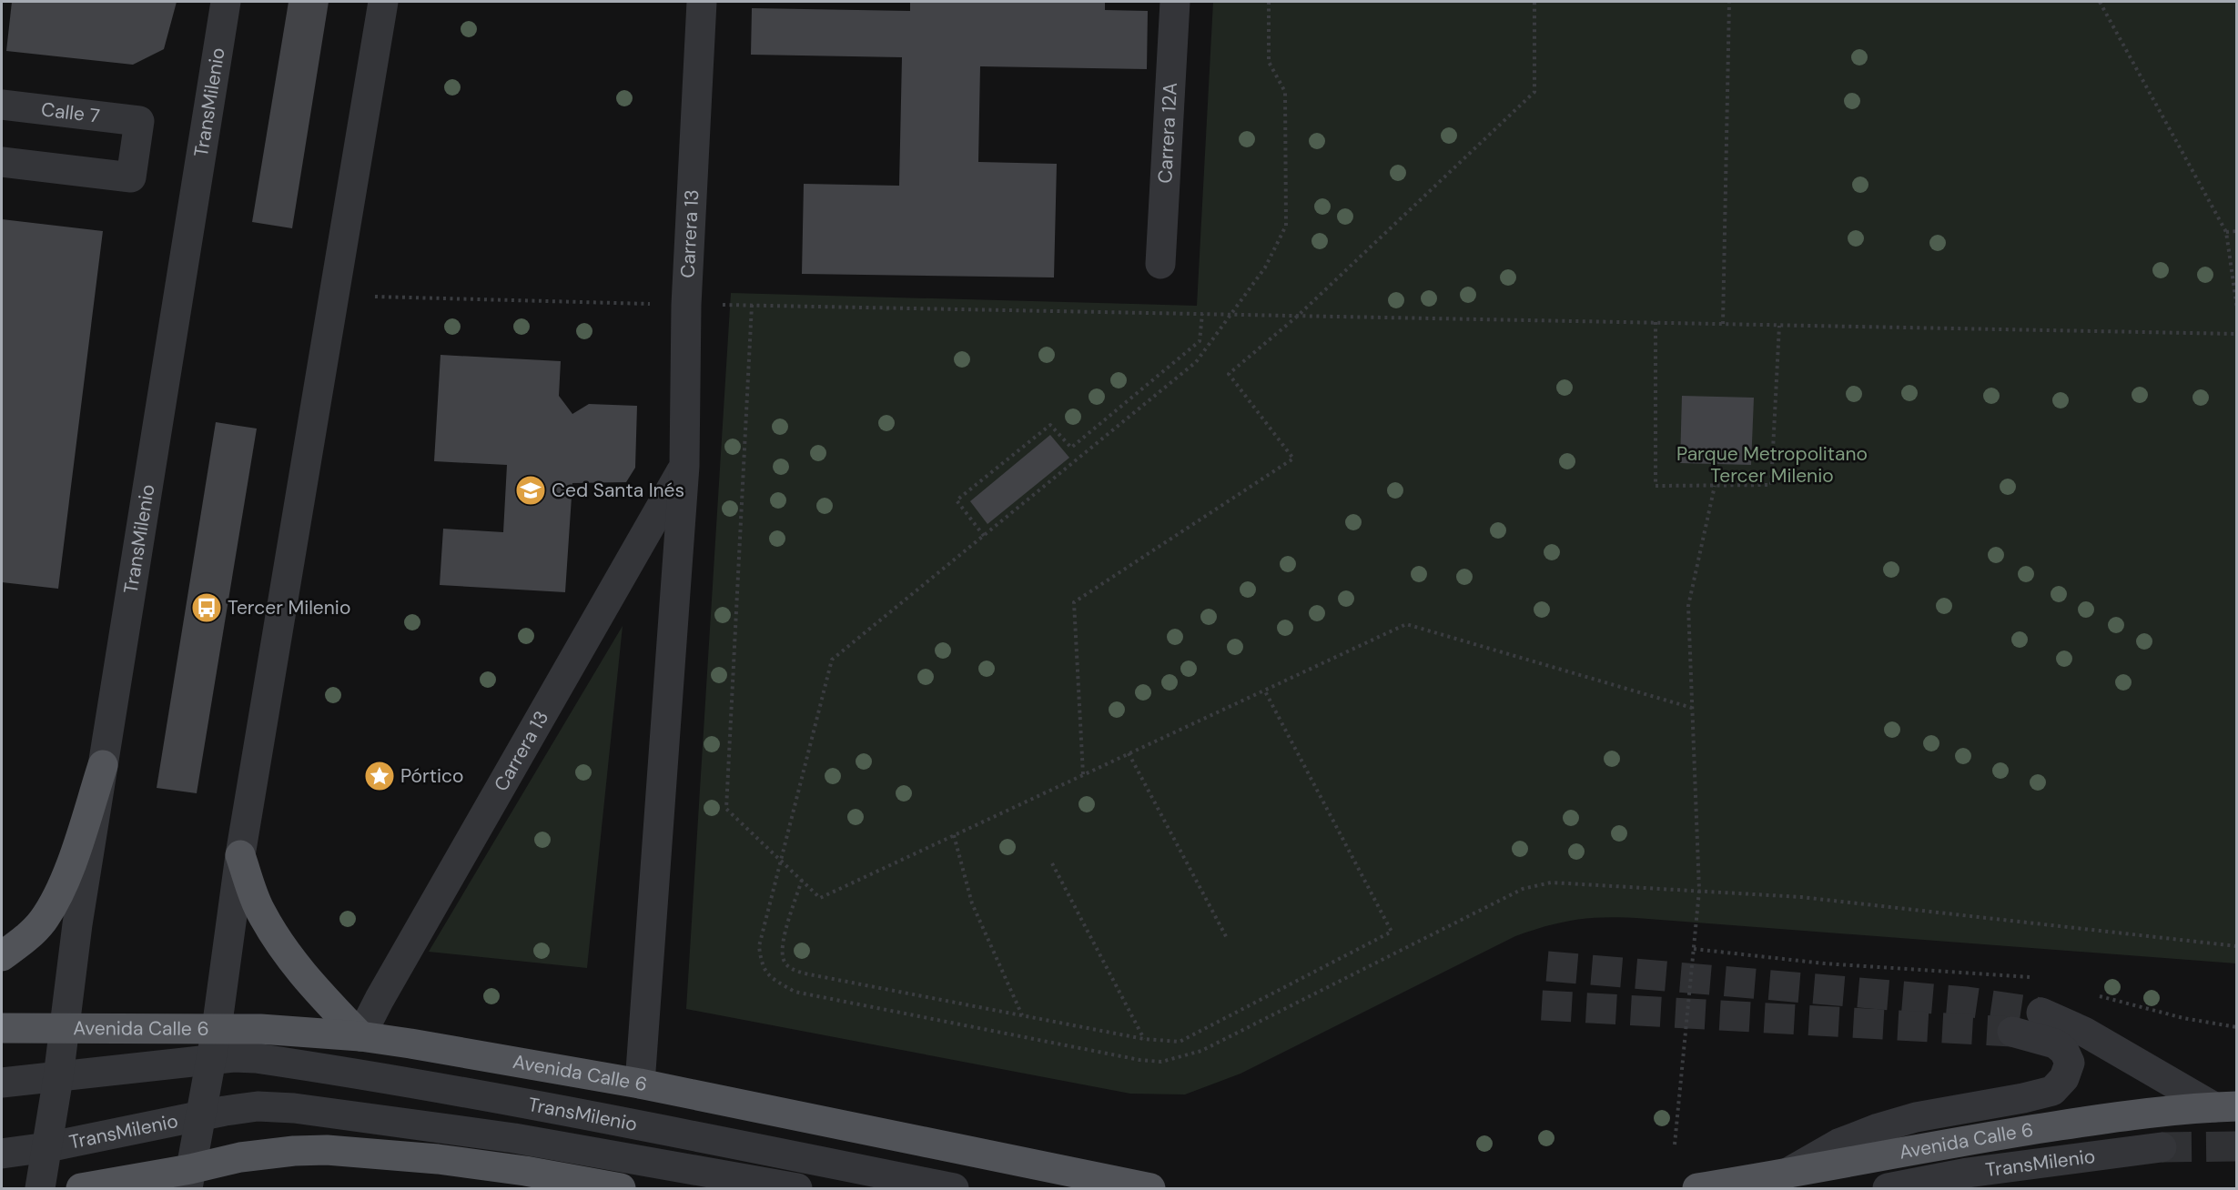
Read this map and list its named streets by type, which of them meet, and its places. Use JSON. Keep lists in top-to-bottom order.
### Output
{
  "streets": {
    "main road": ["Avenida Calle 6"],
    "street": [
      "TransMilenio",
      "Calle 7",
      "Carrera 12A",
      "Carrera 13"
    ]
  },
  "crossings": [
    ["TransMilenio", "Avenida Calle 6"],
    ["Carrera 13", "Avenida Calle 6"]
  ],
  "parks": ["Parque Metropolitano Tercer Milenio"],
  "places": {
    "school or university": ["Ced Santa Inés"],
    "bus stop": ["Tercer Milenio"],
    "place": ["Pórtico"]
  }
}
